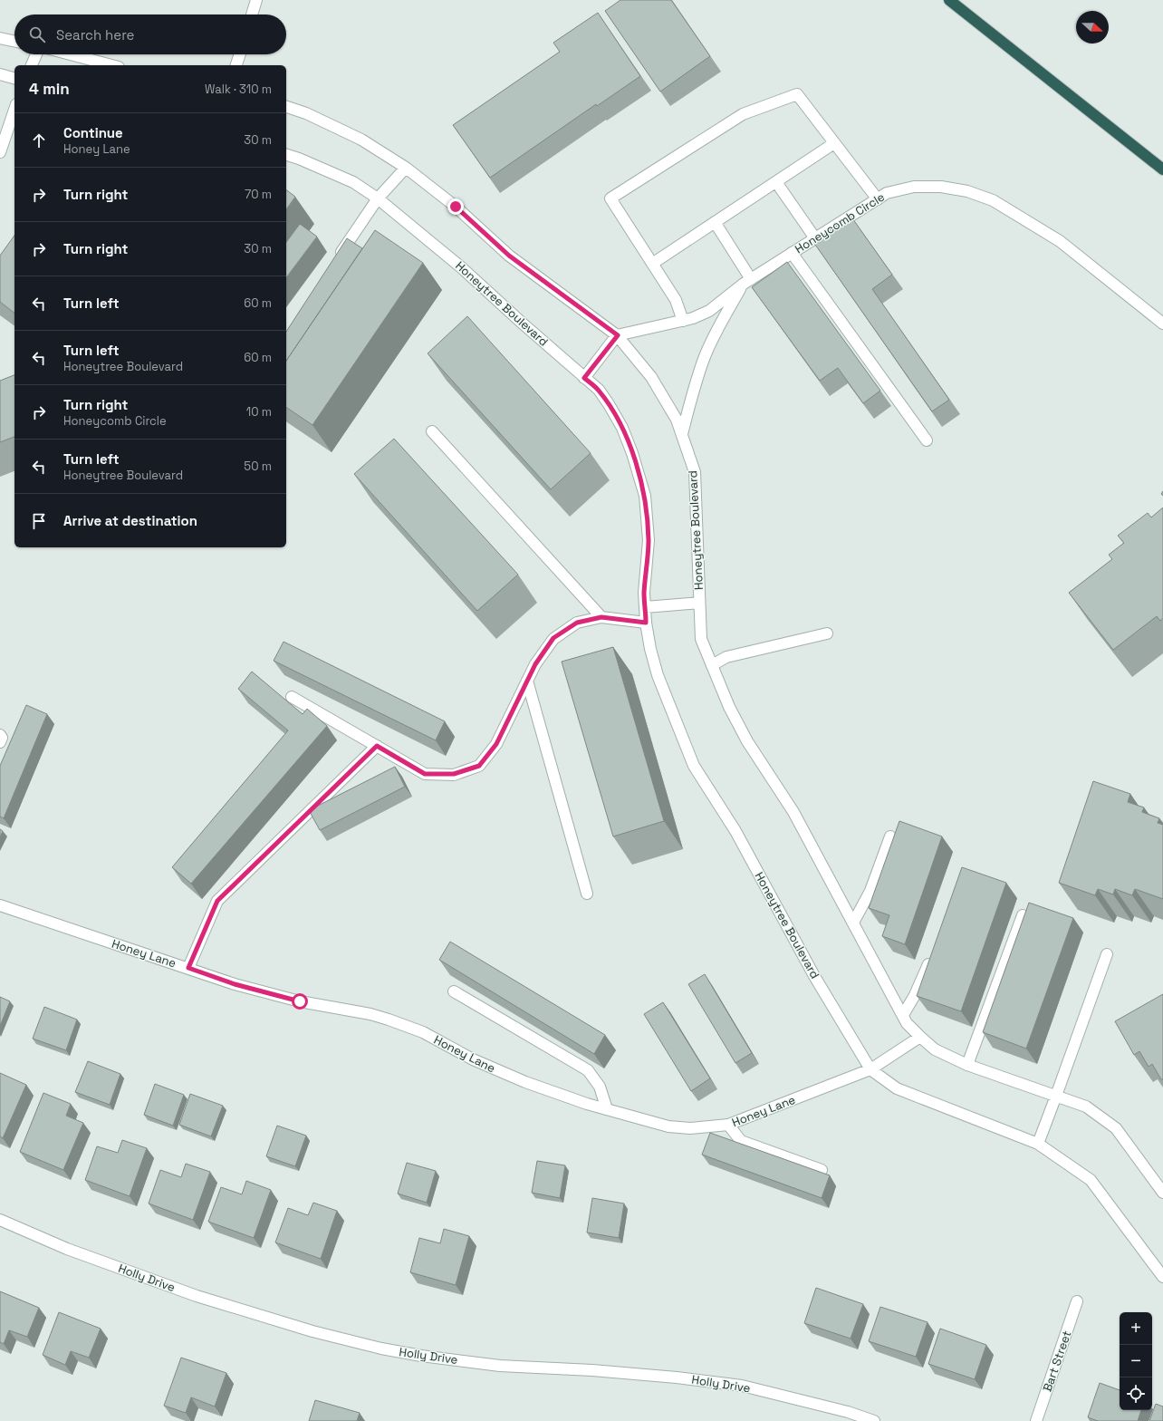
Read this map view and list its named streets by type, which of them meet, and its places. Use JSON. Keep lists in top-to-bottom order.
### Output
{
  "streets": {
    "street": [
      "Honeycomb Circle",
      "Honeytree Boulevard",
      "Honey Lane",
      "Holly Drive",
      "Bart Street"
    ]
  },
  "crossings": [
    ["Honeycomb Circle", "Honeytree Boulevard"],
    ["Honeytree Boulevard", "Honey Lane"]
  ],
  "north": "right",
  "page": {
    "search": "Search here",
    "heading": ["4 min", "Walk · 310 m"],
    "list": [
      ["Continue", "Honey Lane", "30 m"],
      ["Turn right", "70 m"],
      ["Turn right", "30 m"],
      ["Turn left", "60 m"],
      ["Turn left", "Honeytree Boulevard", "60 m"],
      ["Turn right", "Honeycomb Circle", "10 m"],
      ["Turn left", "Honeytree Boulevard", "50 m"],
      "Arrive at destination"
    ],
    "map_buttons": ["+", "−"]
  }
}
